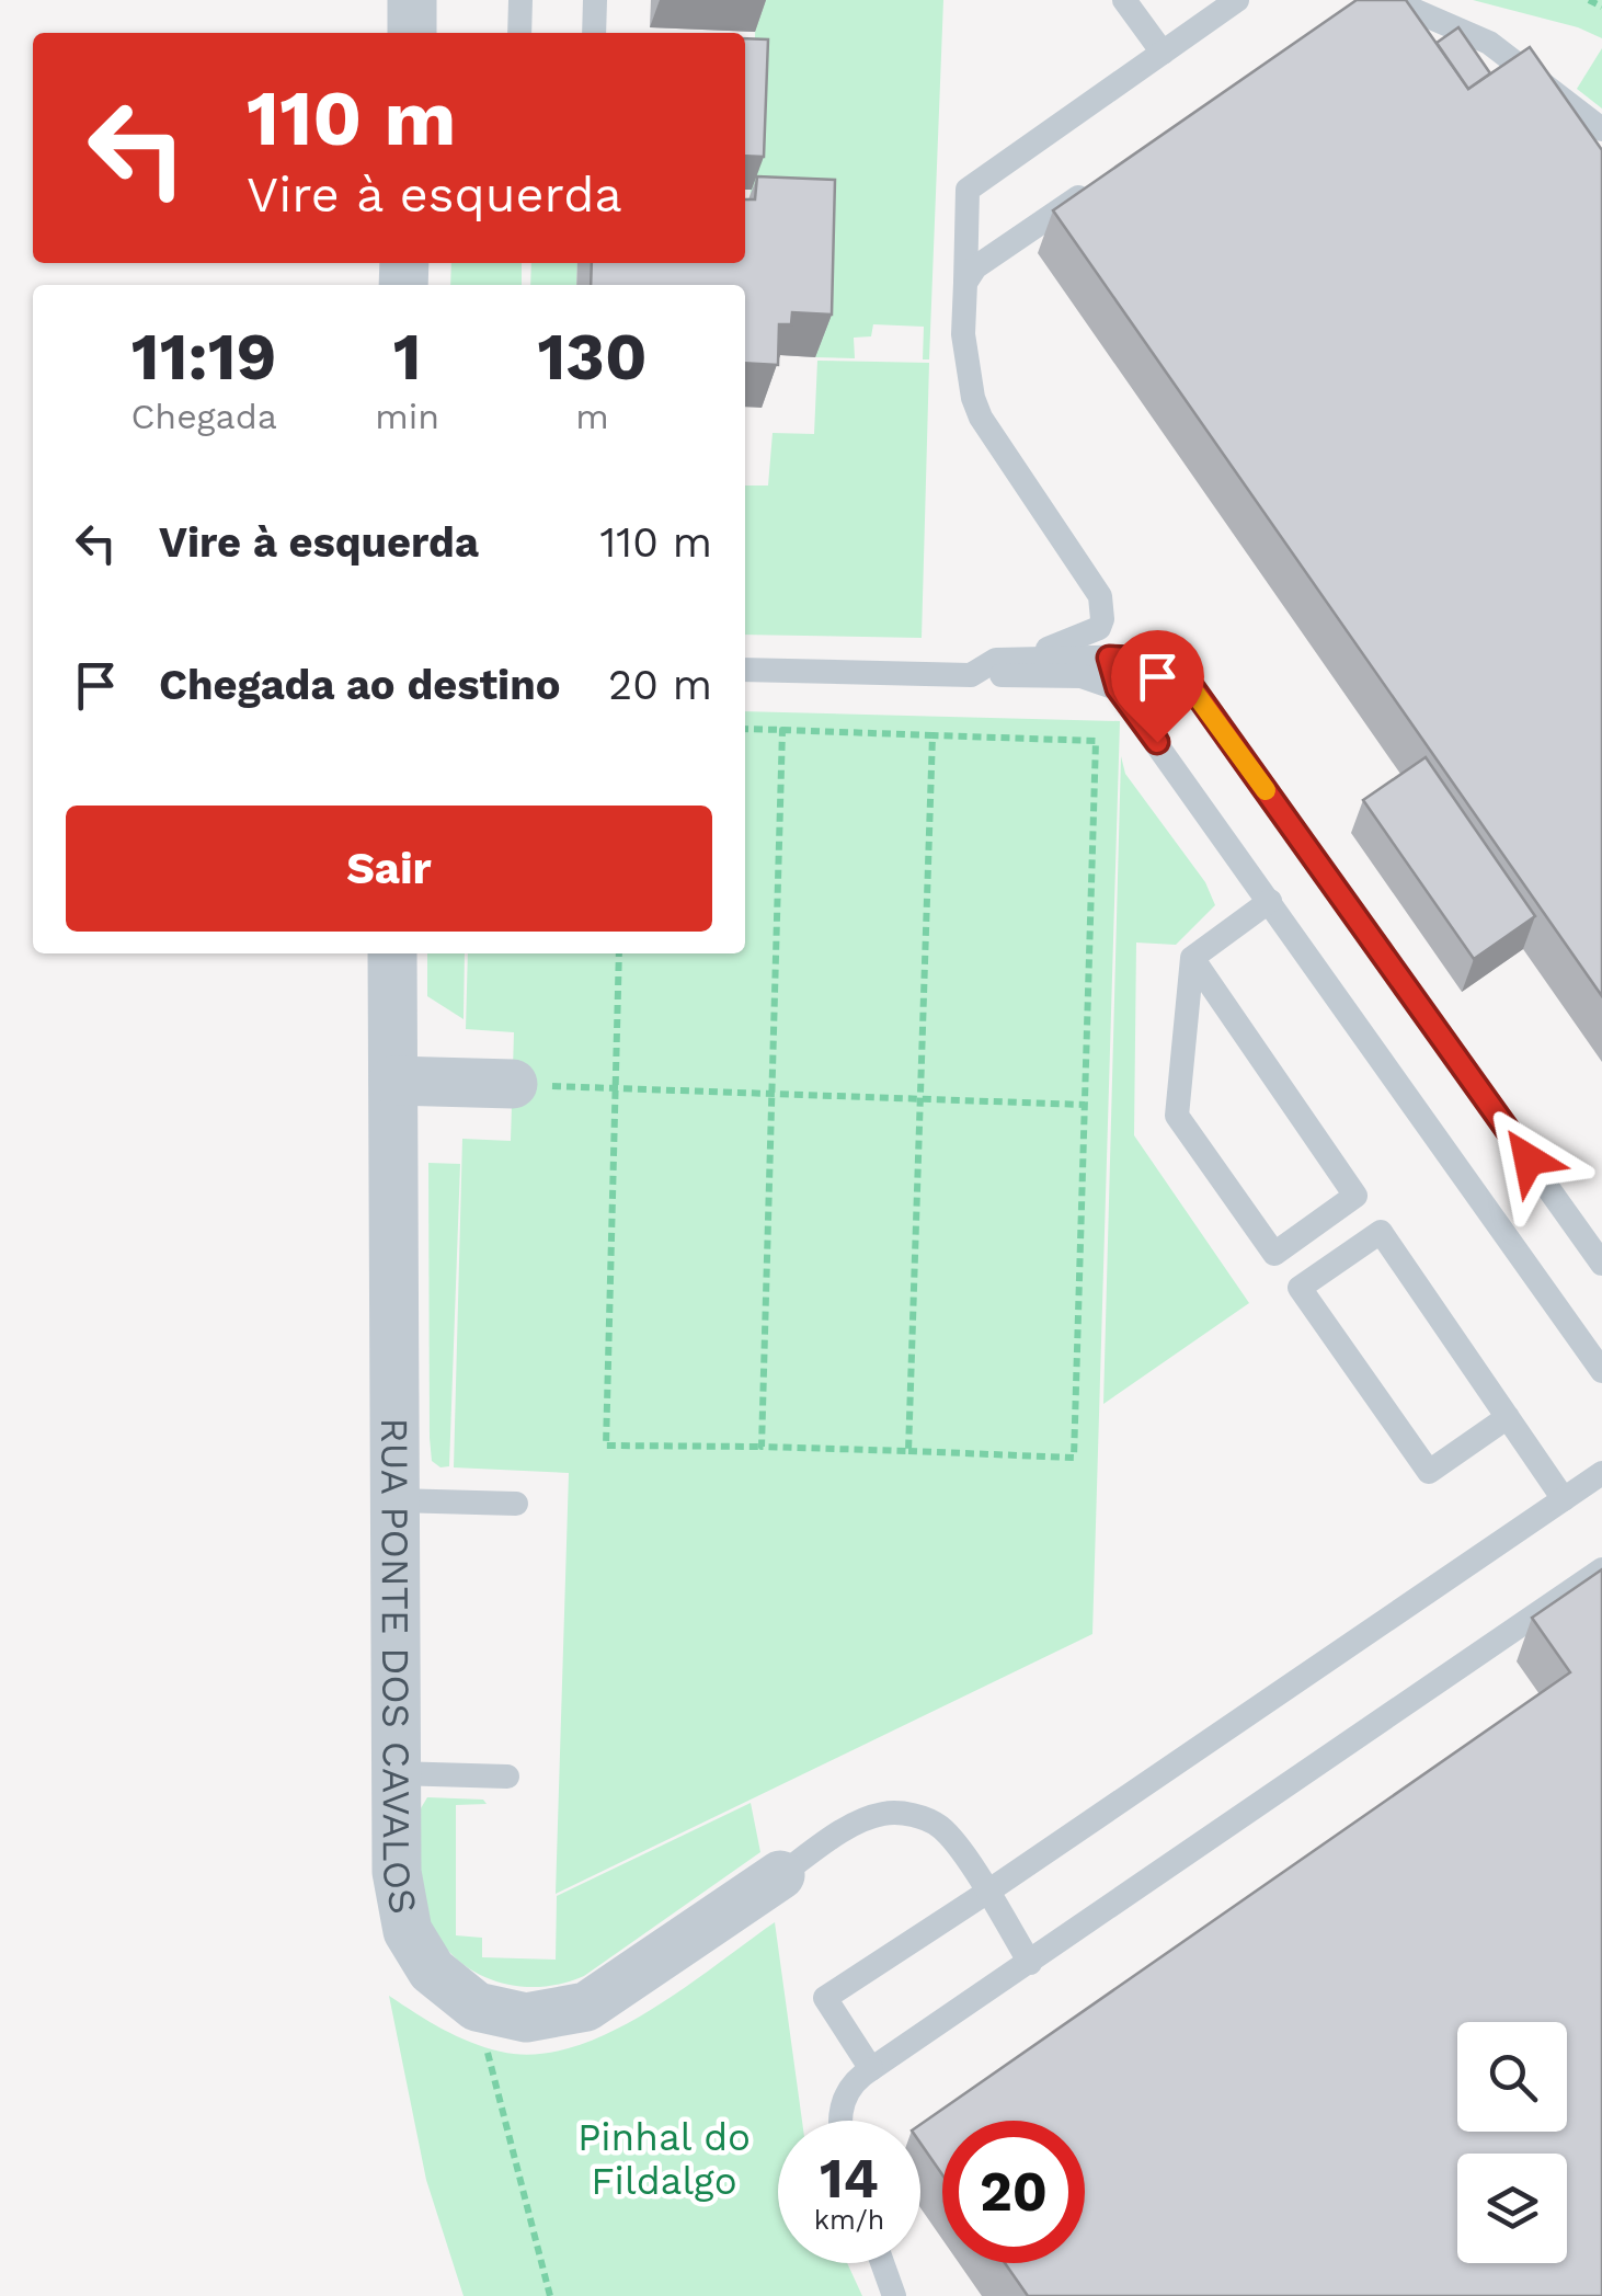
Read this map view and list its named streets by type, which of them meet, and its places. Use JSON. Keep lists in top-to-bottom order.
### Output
{
  "streets": {
    "street": ["RUA PONTE DOS CAVALOS"]
  },
  "parks": ["Pinhal do Fildalgo"],
  "page": {
    "turn": ["110 m", "Vire à esquerda"],
    "eta": [
      "11:19",
      "Chegada",
      "1",
      "min",
      "130",
      "m"
    ],
    "list": [
      {
        "name": "Vire à esquerda",
        "value": "110 m"
      },
      {
        "name": "Chegada ao destino",
        "value": "20 m"
      }
    ],
    "buttons": "Sair",
    "speed": "14 km/h",
    "limit": "20"
  }
}
